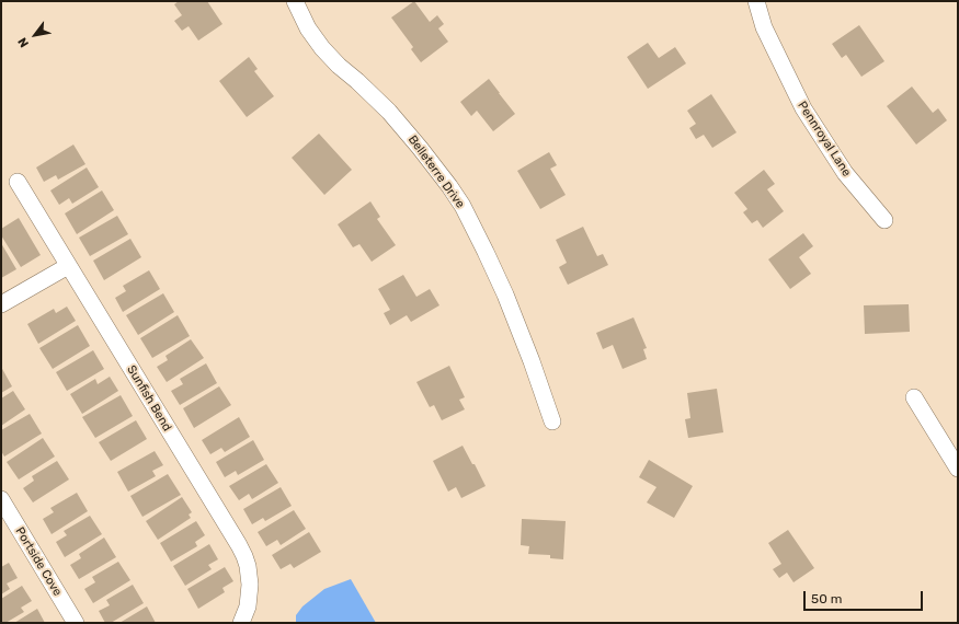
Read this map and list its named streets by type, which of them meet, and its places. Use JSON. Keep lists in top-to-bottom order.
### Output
{
  "streets": {
    "street": [
      "Pennroyal Lane",
      "Belleterre Drive",
      "Sunfish Bend",
      "Portside Cove"
    ]
  },
  "scale_bar": "50 m",
  "north": "bottom left"
}
